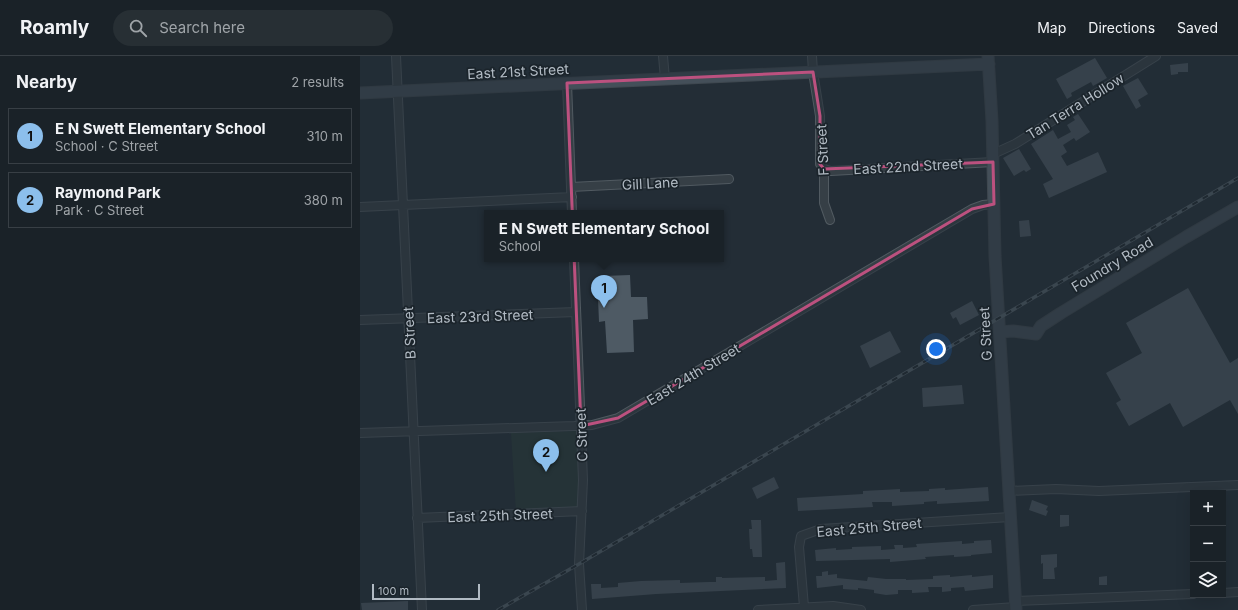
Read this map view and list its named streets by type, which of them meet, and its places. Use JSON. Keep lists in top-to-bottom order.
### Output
{
  "streets": {
    "main road": ["East 21st Street", "Foundry Road", "G Street"],
    "street": [
      "Tan Terra Hollow",
      "F Street",
      "East 22nd Street",
      "Gill Lane",
      "East 23rd Street",
      "B Street",
      "East 24th Street",
      "C Street",
      "East 25th Street"
    ]
  },
  "crossings": [
    ["East 21st Street", "F Street"],
    ["East 21st Street", "B Street"],
    ["East 21st Street", "G Street"],
    ["Tan Terra Hollow", "East 22nd Street"],
    ["Tan Terra Hollow", "G Street"],
    ["F Street", "East 22nd Street"],
    ["East 22nd Street", "G Street"],
    ["Foundry Road", "G Street"],
    ["East 23rd Street", "B Street"],
    ["East 23rd Street", "C Street"],
    ["B Street", "East 24th Street"],
    ["B Street", "East 25th Street"],
    ["G Street", "East 24th Street"],
    ["G Street", "East 25th Street"],
    ["East 24th Street", "C Street"],
    ["C Street", "East 25th Street"]
  ],
  "scale_bar": "100 m",
  "page": {
    "header": "Roamly",
    "search": "Search here",
    "nav": ["Map", "Directions", "Saved"],
    "heading": ["Nearby", "2 results"],
    "list": [
      {
        "mark": "1",
        "name": "E N Swett Elementary School",
        "note": "School · C Street",
        "value": "310 m"
      },
      {
        "mark": "2",
        "name": "Raymond Park",
        "note": "Park · C Street",
        "value": "380 m"
      }
    ],
    "popup": ["E N Swett Elementary School", "School"],
    "pins": ["1", "2"],
    "map_buttons": ["+", "−"],
    "scale": "100 m"
  }
}
